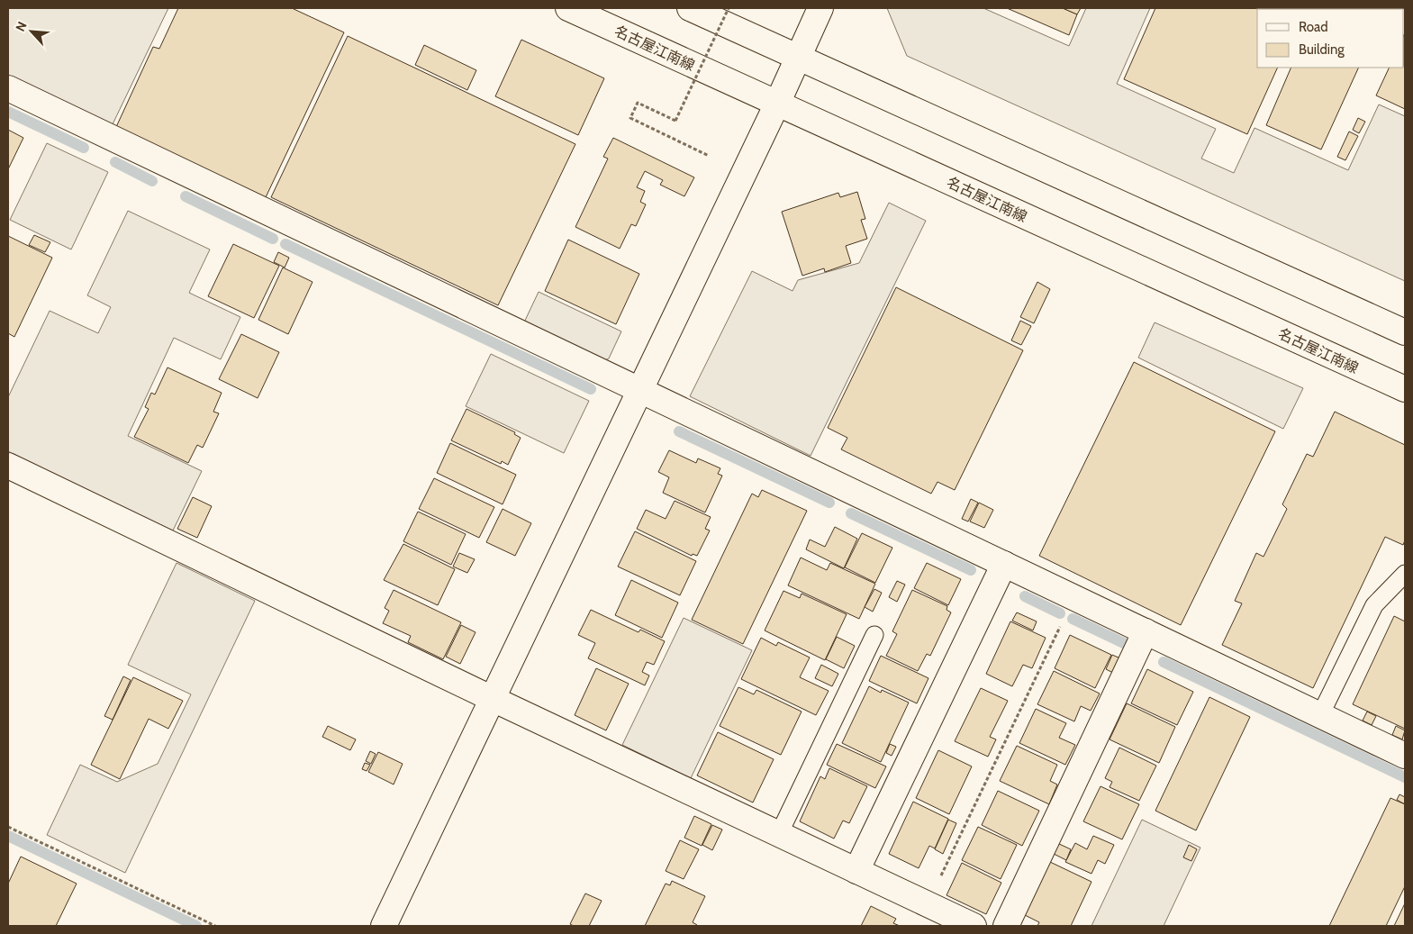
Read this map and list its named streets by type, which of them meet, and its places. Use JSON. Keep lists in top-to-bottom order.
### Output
{
  "streets": {
    "street": ["名古屋江南線"]
  },
  "legend": ["Road", "Building"],
  "north": "top left"
}
